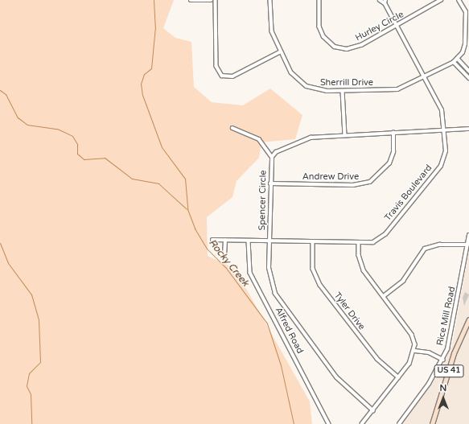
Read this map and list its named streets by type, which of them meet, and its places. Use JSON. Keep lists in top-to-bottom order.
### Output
{
  "streets": {
    "main road": ["US 41"],
    "street": [
      "Hurley Circle",
      "Sherrill Drive",
      "Andrew Drive",
      "Travis Boulevard",
      "Spencer Circle",
      "Tyler Drive",
      "Rice Mill Road",
      "Alfred Road"
    ]
  },
  "crossings": [
    ["Hurley Circle", "Travis Boulevard"],
    ["Sherrill Drive", "Travis Boulevard"],
    ["Andrew Drive", "Spencer Circle"],
    ["Travis Boulevard", "Spencer Circle"],
    ["Travis Boulevard", "Tyler Drive"],
    ["Travis Boulevard", "Alfred Road"]
  ],
  "water": ["Rocky Creek"],
  "north": "top"
}
